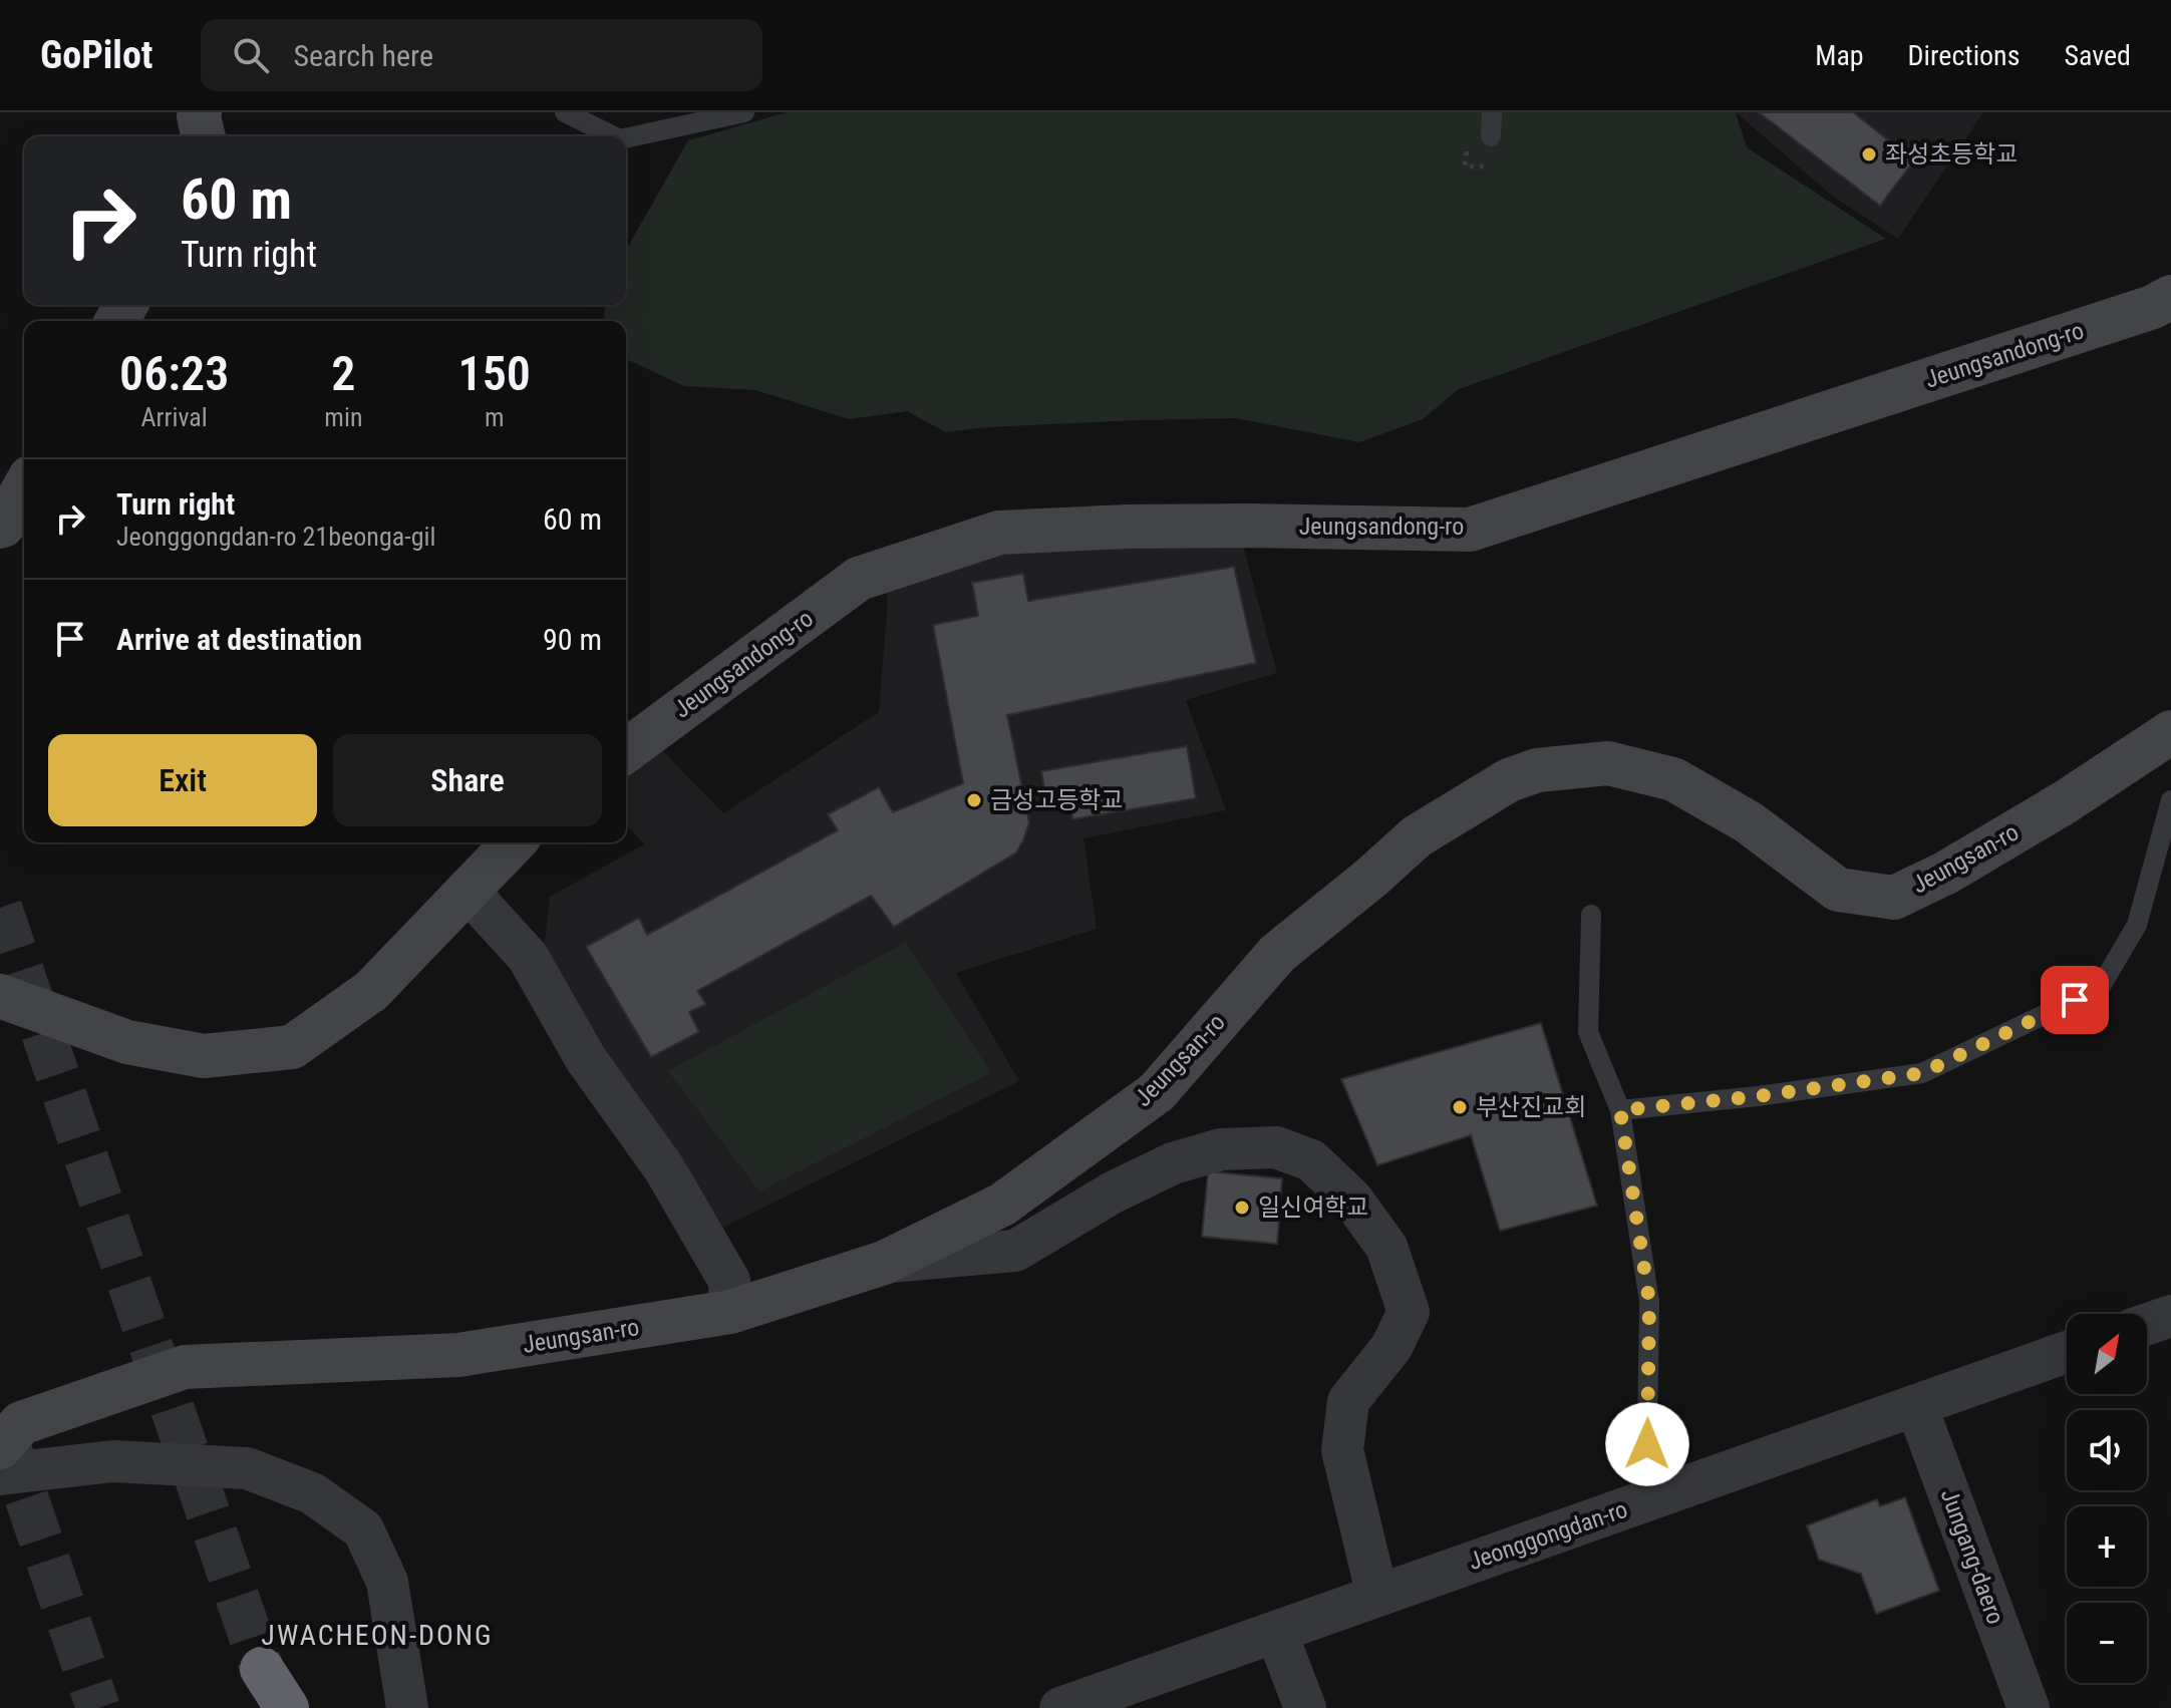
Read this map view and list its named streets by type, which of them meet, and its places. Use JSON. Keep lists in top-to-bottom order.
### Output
{
  "streets": {
    "main road": ["Jeungsandong-ro", "Jeungsan-ro"],
    "street": ["Jeonggongdan-ro", "Jungang-daero"]
  },
  "crossings": [
    ["Jeonggongdan-ro", "Jungang-daero"]
  ],
  "districts": ["JWACHEON-DONG"],
  "places": [
    "좌성초등학교",
    "금성고등학교",
    "부산진교회",
    "일신여학교"
  ],
  "north": "top right",
  "page": {
    "header": "GoPilot",
    "search": "Search here",
    "nav": ["Map", "Directions", "Saved"],
    "turn": ["60 m", "Turn right"],
    "eta": [
      "06:23",
      "Arrival",
      "2",
      "min",
      "150",
      "m"
    ],
    "list": [
      {
        "name": "Turn right",
        "note": "Jeonggongdan-ro 21beonga-gil",
        "value": "60 m"
      },
      {
        "name": "Arrive at destination",
        "value": "90 m"
      }
    ],
    "buttons": ["Exit", "Share"],
    "map_buttons": ["+", "−"]
  }
}
